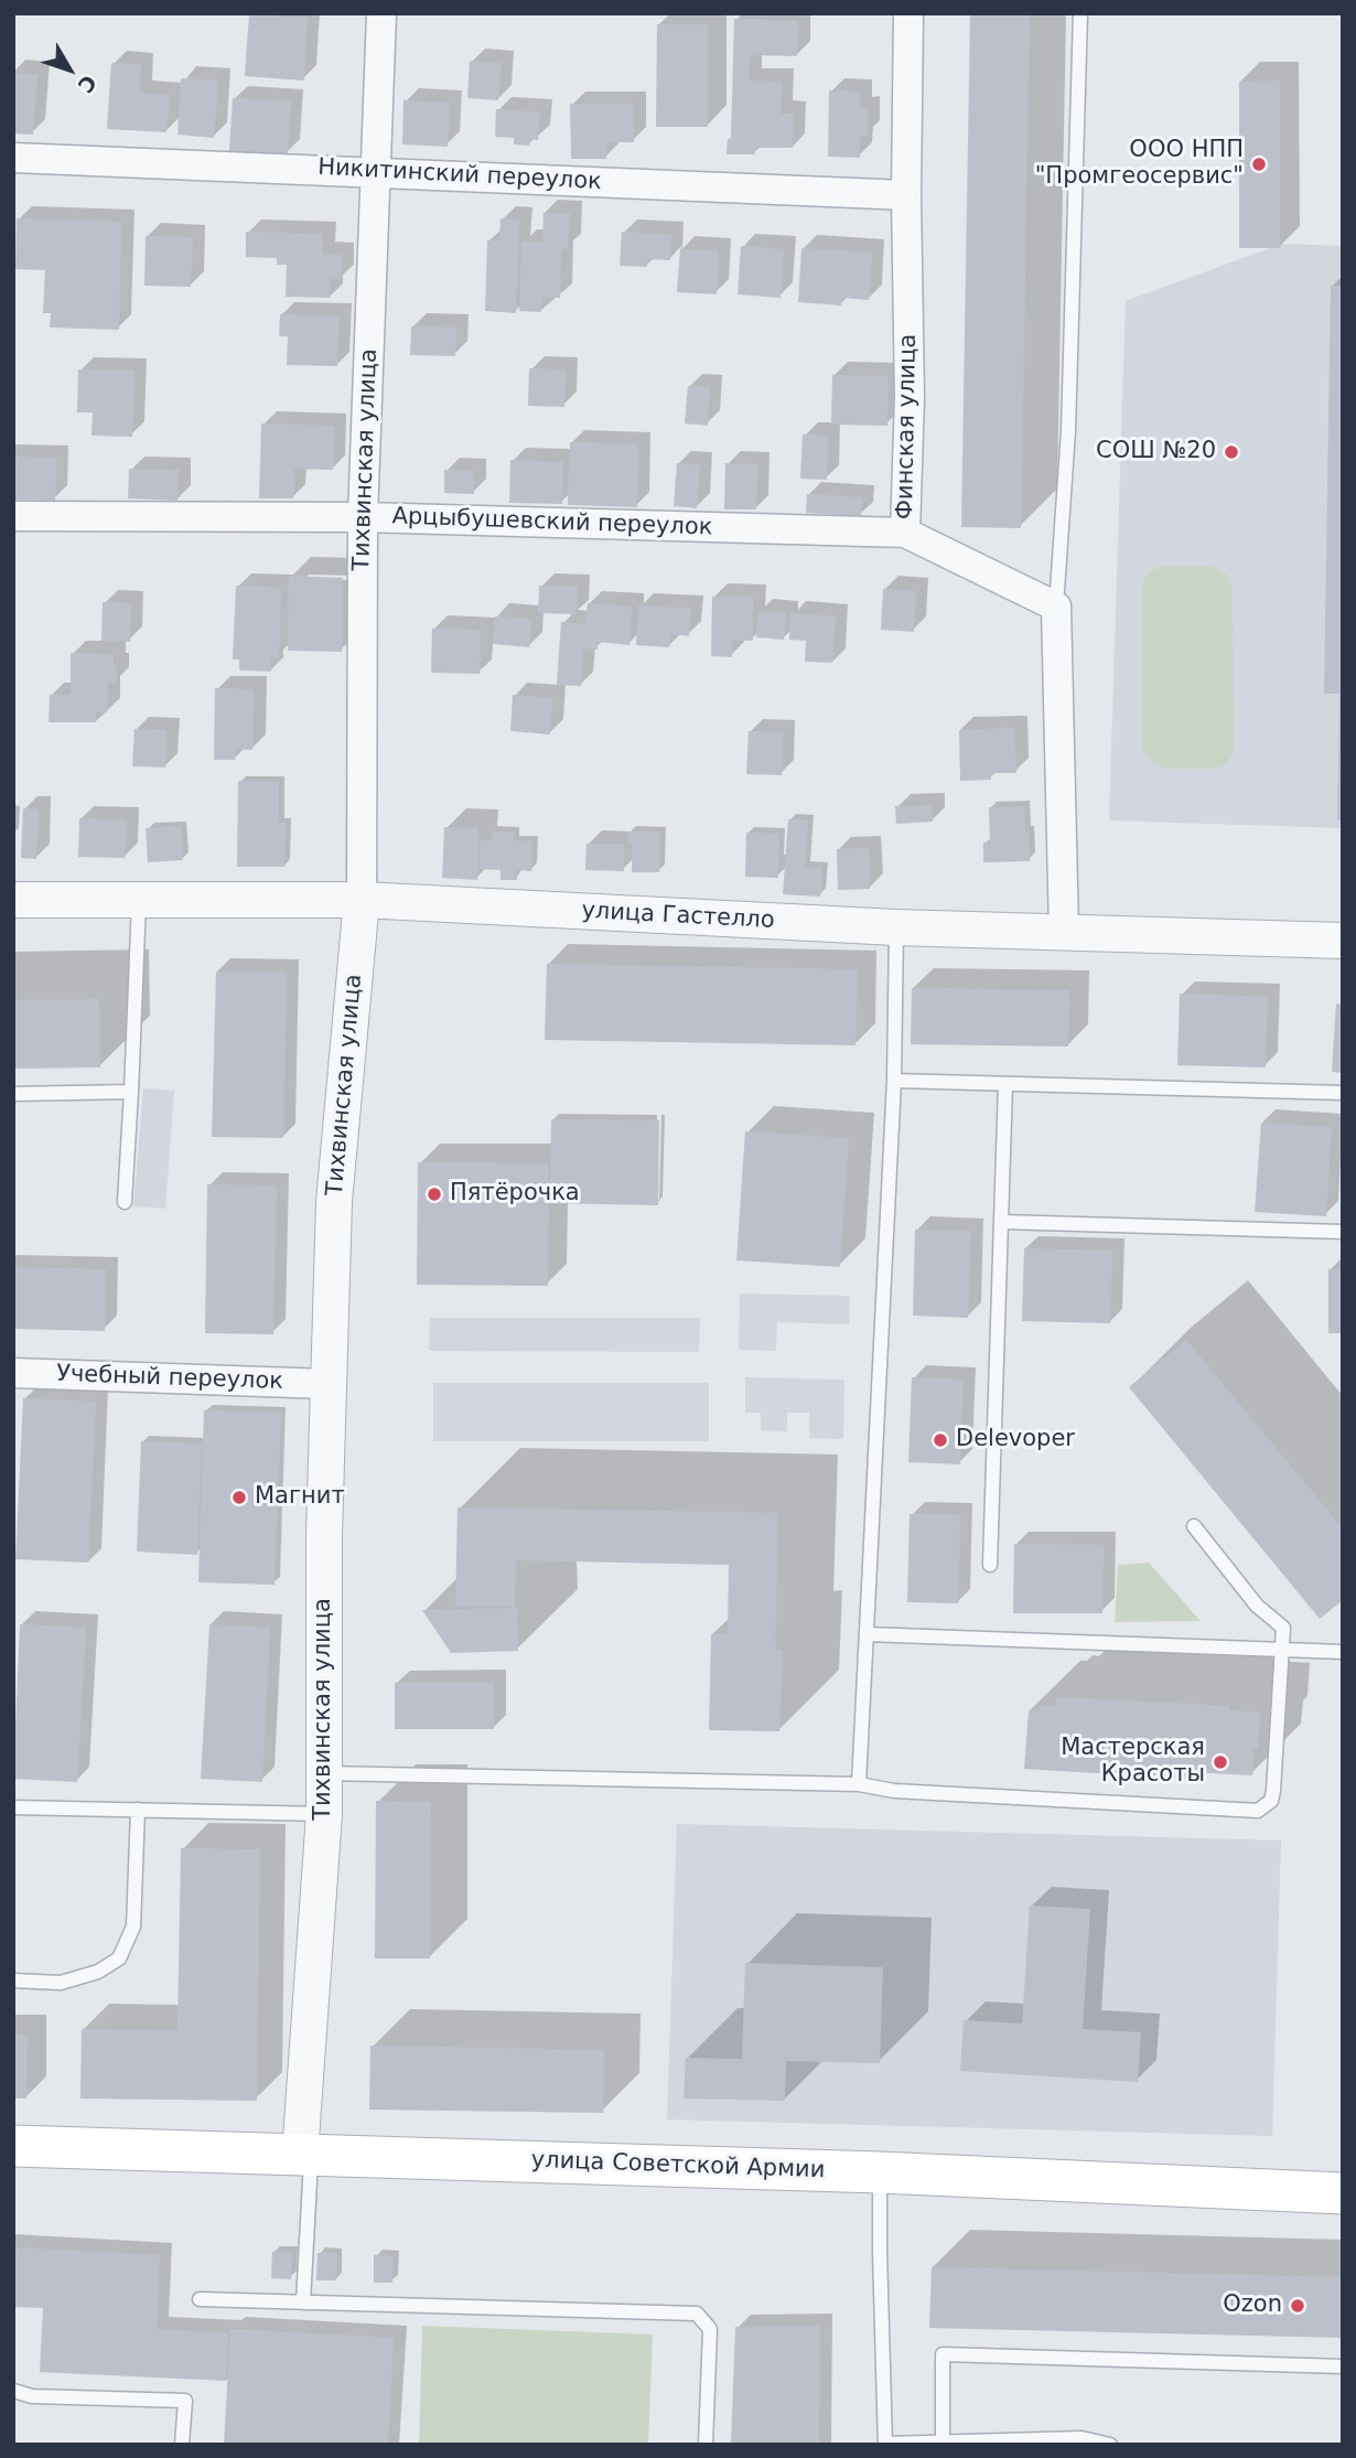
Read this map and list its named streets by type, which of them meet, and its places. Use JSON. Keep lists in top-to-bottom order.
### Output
{
  "streets": {
    "main road": ["улица Советской Армии"],
    "street": [
      "Никитинский переулок",
      "Финская улица",
      "Тихвинская улица",
      "Арцыбушевский переулок",
      "улица Гастелло",
      "Учебный переулок"
    ]
  },
  "crossings": [
    ["Никитинский переулок", "Финская улица"],
    ["Никитинский переулок", "Тихвинская улица"],
    ["Финская улица", "Арцыбушевский переулок"],
    ["Тихвинская улица", "Арцыбушевский переулок"],
    ["Тихвинская улица", "улица Гастелло"],
    ["Тихвинская улица", "Учебный переулок"],
    ["Тихвинская улица", "улица Советской Армии"]
  ],
  "places": [
    "ООО НПП \"Промгеосервис\"",
    "СОШ №20",
    "Пятёрочка",
    "Delevoper",
    "Магнит",
    "Мастерская Красоты",
    "Ozon"
  ],
  "north": "bottom right"
}
